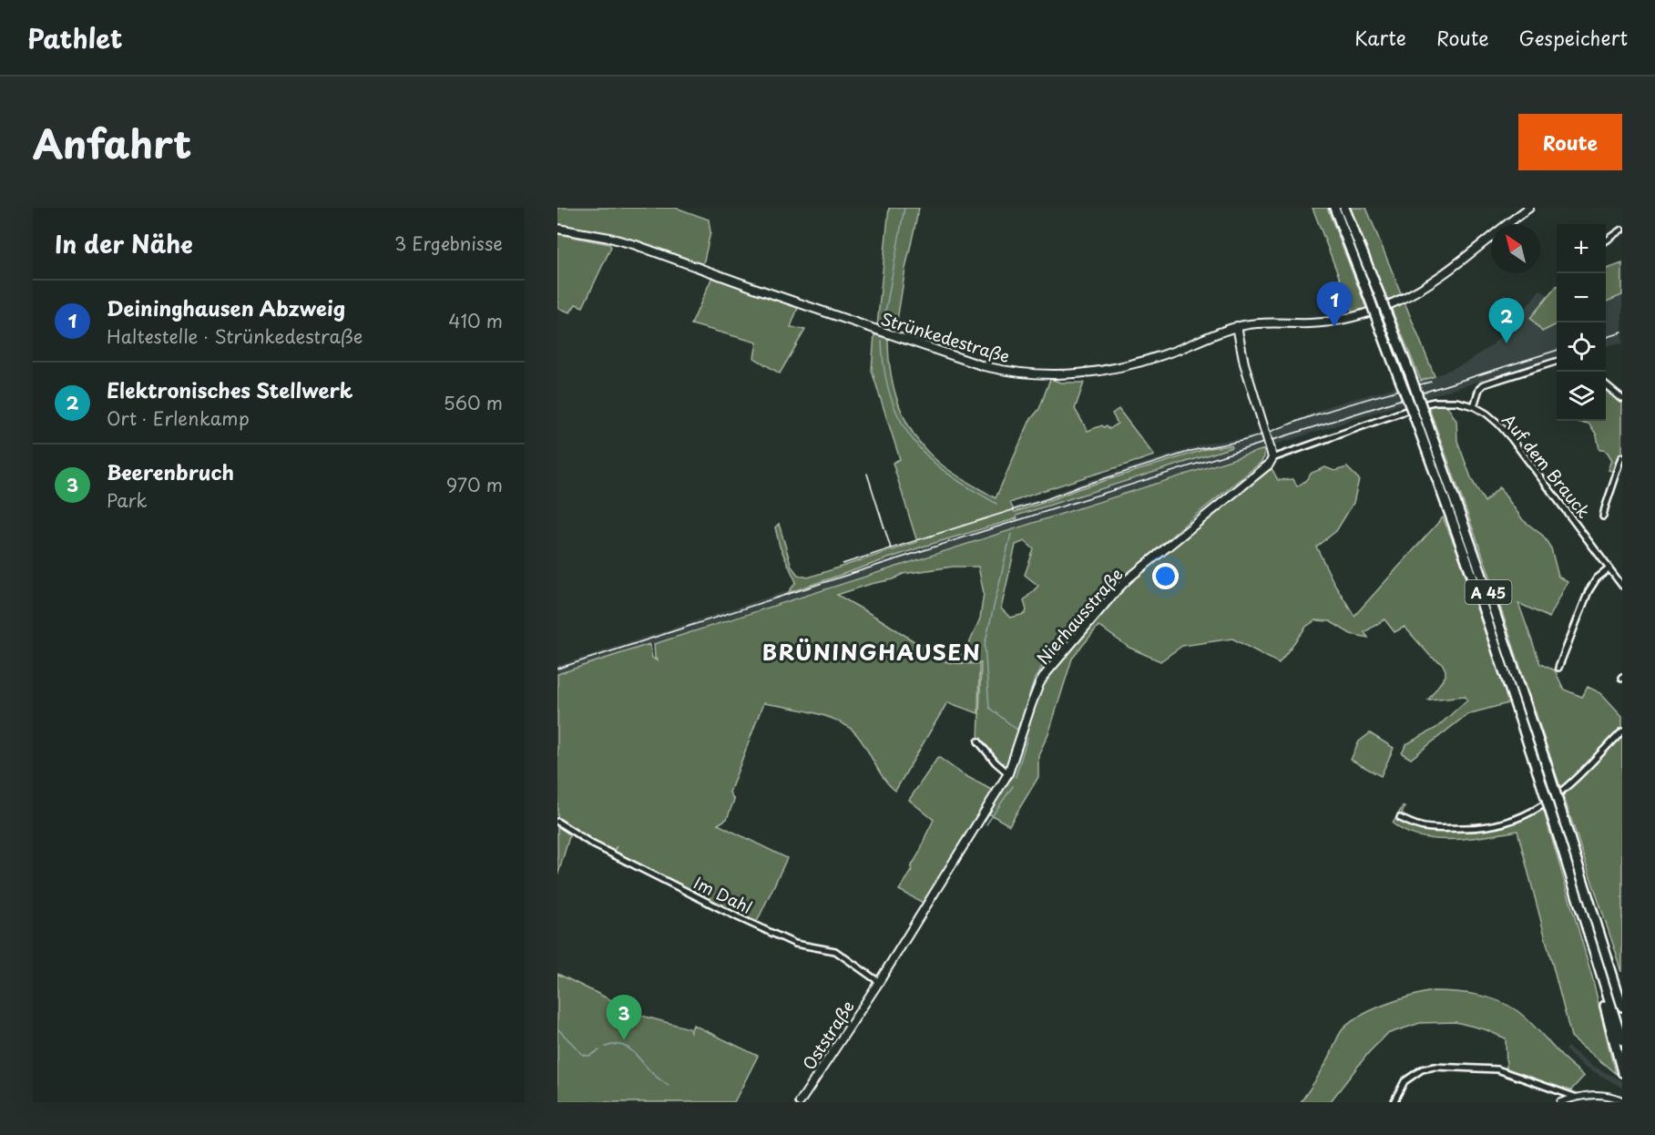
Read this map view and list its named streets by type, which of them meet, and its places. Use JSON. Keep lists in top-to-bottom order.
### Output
{
  "streets": {
    "highway": ["A 45"],
    "main road": ["Strünkedestraße", "Nierhausstraße", "Oststraße"],
    "street": ["Auf dem Brauck", "Im Dahl"]
  },
  "crossings": [
    ["Auf dem Brauck", "Nierhausstraße"],
    ["Nierhausstraße", "Im Dahl"],
    ["Nierhausstraße", "Oststraße"],
    ["Im Dahl", "Oststraße"]
  ],
  "districts": ["BRÜNINGHAUSEN"],
  "north": "top left",
  "page": {
    "header": "Pathlet",
    "nav": ["Karte", "Route", "Gespeichert"],
    "title": "Anfahrt",
    "buttons": "Route",
    "heading": ["In der Nähe", "3 Ergebnisse"],
    "map_buttons": ["+", "−"],
    "list": [
      {
        "mark": "1",
        "name": "Deininghausen Abzweig",
        "note": "Haltestelle · Strünkedestraße",
        "value": "410 m"
      },
      {
        "mark": "2",
        "name": "Elektronisches Stellwerk",
        "note": "Ort · Erlenkamp",
        "value": "560 m"
      },
      {
        "mark": "3",
        "name": "Beerenbruch",
        "note": "Park",
        "value": "970 m"
      }
    ],
    "pins": ["1", "2", "3"]
  }
}
